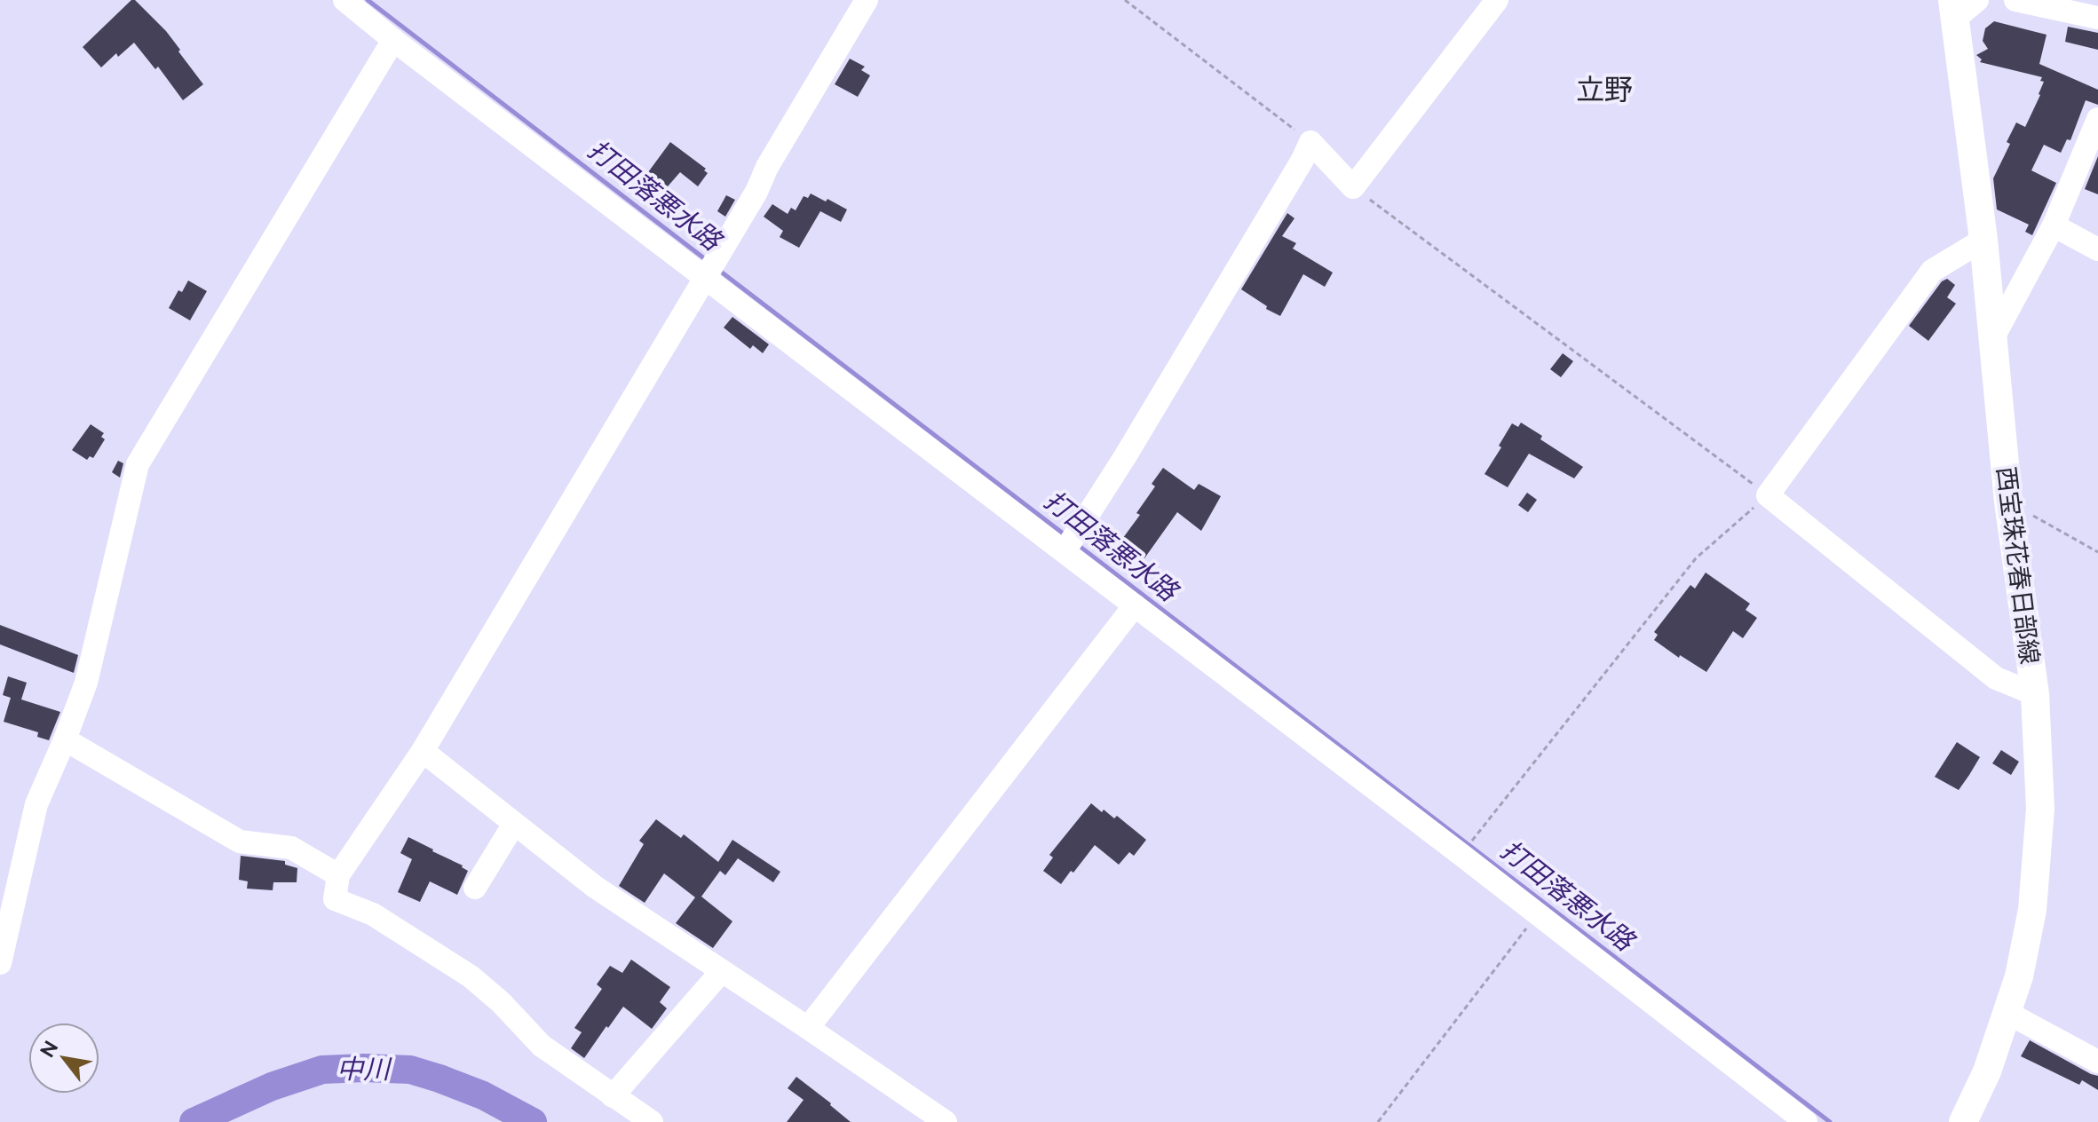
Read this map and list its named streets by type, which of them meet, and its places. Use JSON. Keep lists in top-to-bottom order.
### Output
{
  "streets": {
    "main road": ["西宝珠花春日部線"]
  },
  "districts": ["立野"],
  "water": ["打田落悪水路", "中川"],
  "north": "top left"
}
